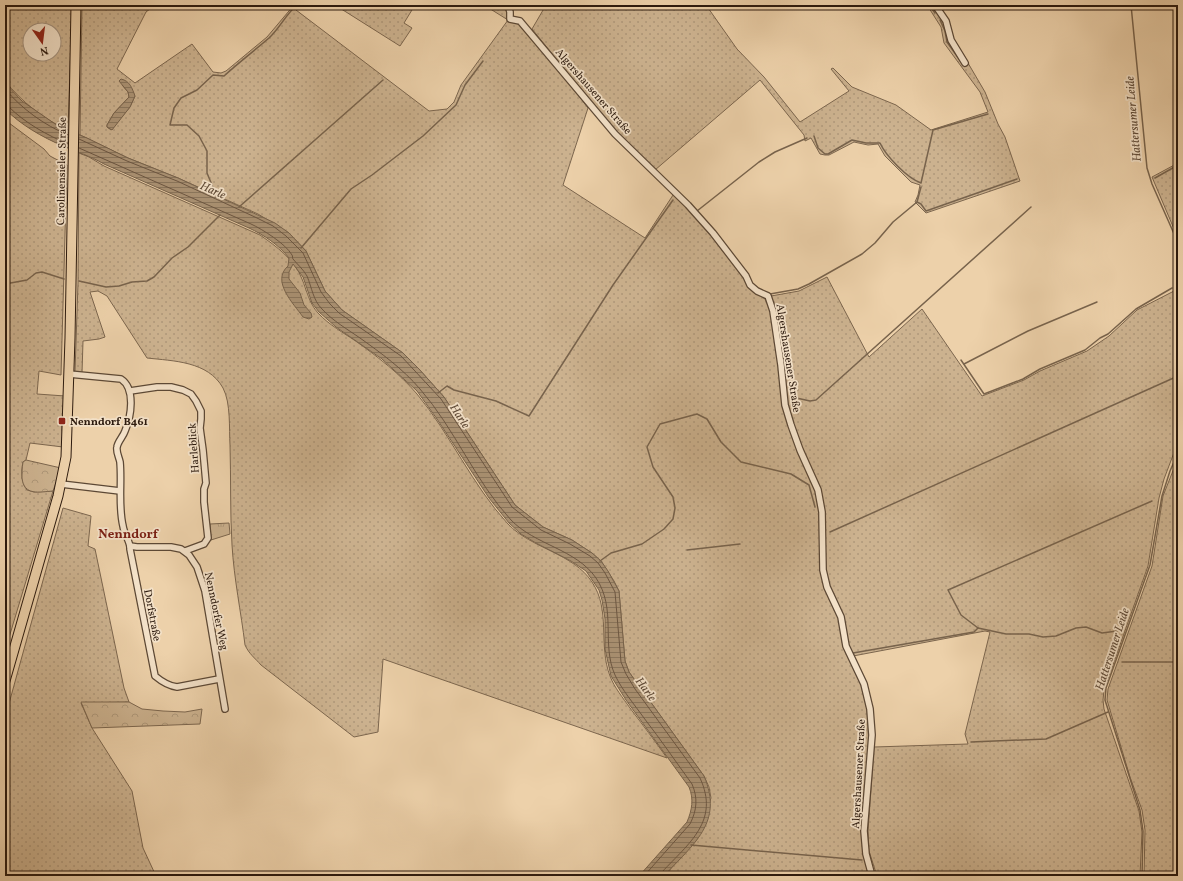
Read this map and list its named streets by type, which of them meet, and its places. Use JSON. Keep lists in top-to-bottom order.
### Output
{
  "streets": {
    "main road": ["Carolinensieler Straße"],
    "street": [
      "Algershausener Straße",
      "Harleblick",
      "Nenndorfer Weg",
      "Dorfstraße"
    ]
  },
  "crossings": [
    ["Harleblick", "Nenndorfer Weg"],
    ["Harleblick", "Dorfstraße"],
    ["Nenndorfer Weg", "Dorfstraße"]
  ],
  "districts": ["Nenndorf"],
  "water": ["Hattersumer Leide", "Harle"],
  "places": {
    "transit": ["Nenndorf B461"]
  },
  "north": "bottom"
}
